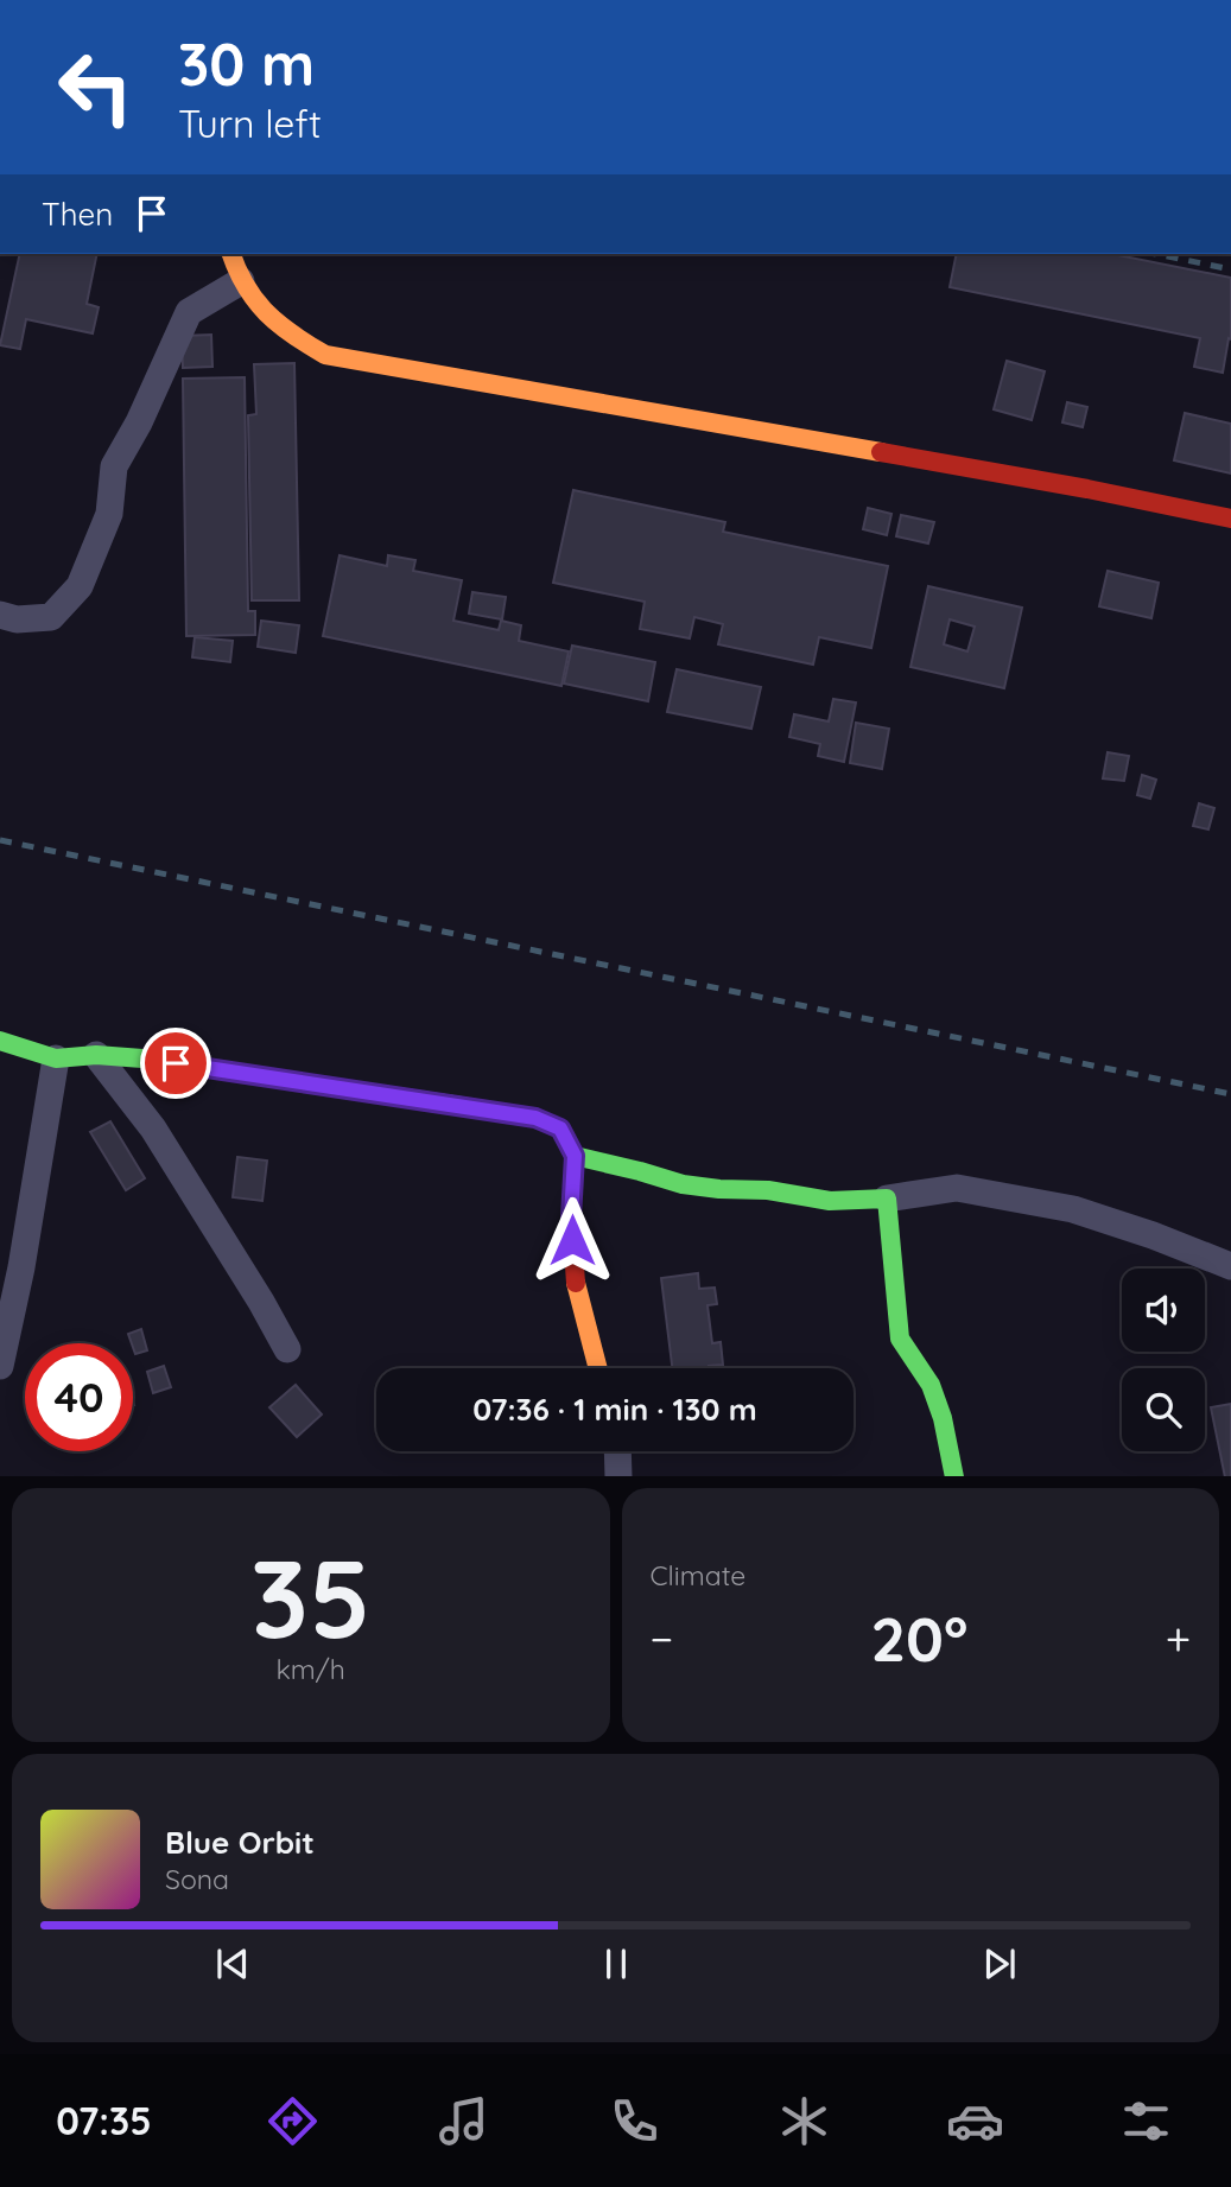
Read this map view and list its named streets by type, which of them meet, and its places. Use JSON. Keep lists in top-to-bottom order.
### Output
{
  "page": {
    "turn": ["30 m", "Turn left"],
    "then": "Then",
    "limit": "40",
    "trip": "07:36 · 1 min · 130 m",
    "tile": [
      ["35", "km/h"],
      "Climate"
    ],
    "heat": ["−", "20°", "+"],
    "song": ["Blue Orbit", "Sona"],
    "tabs": "07:35"
  }
}
